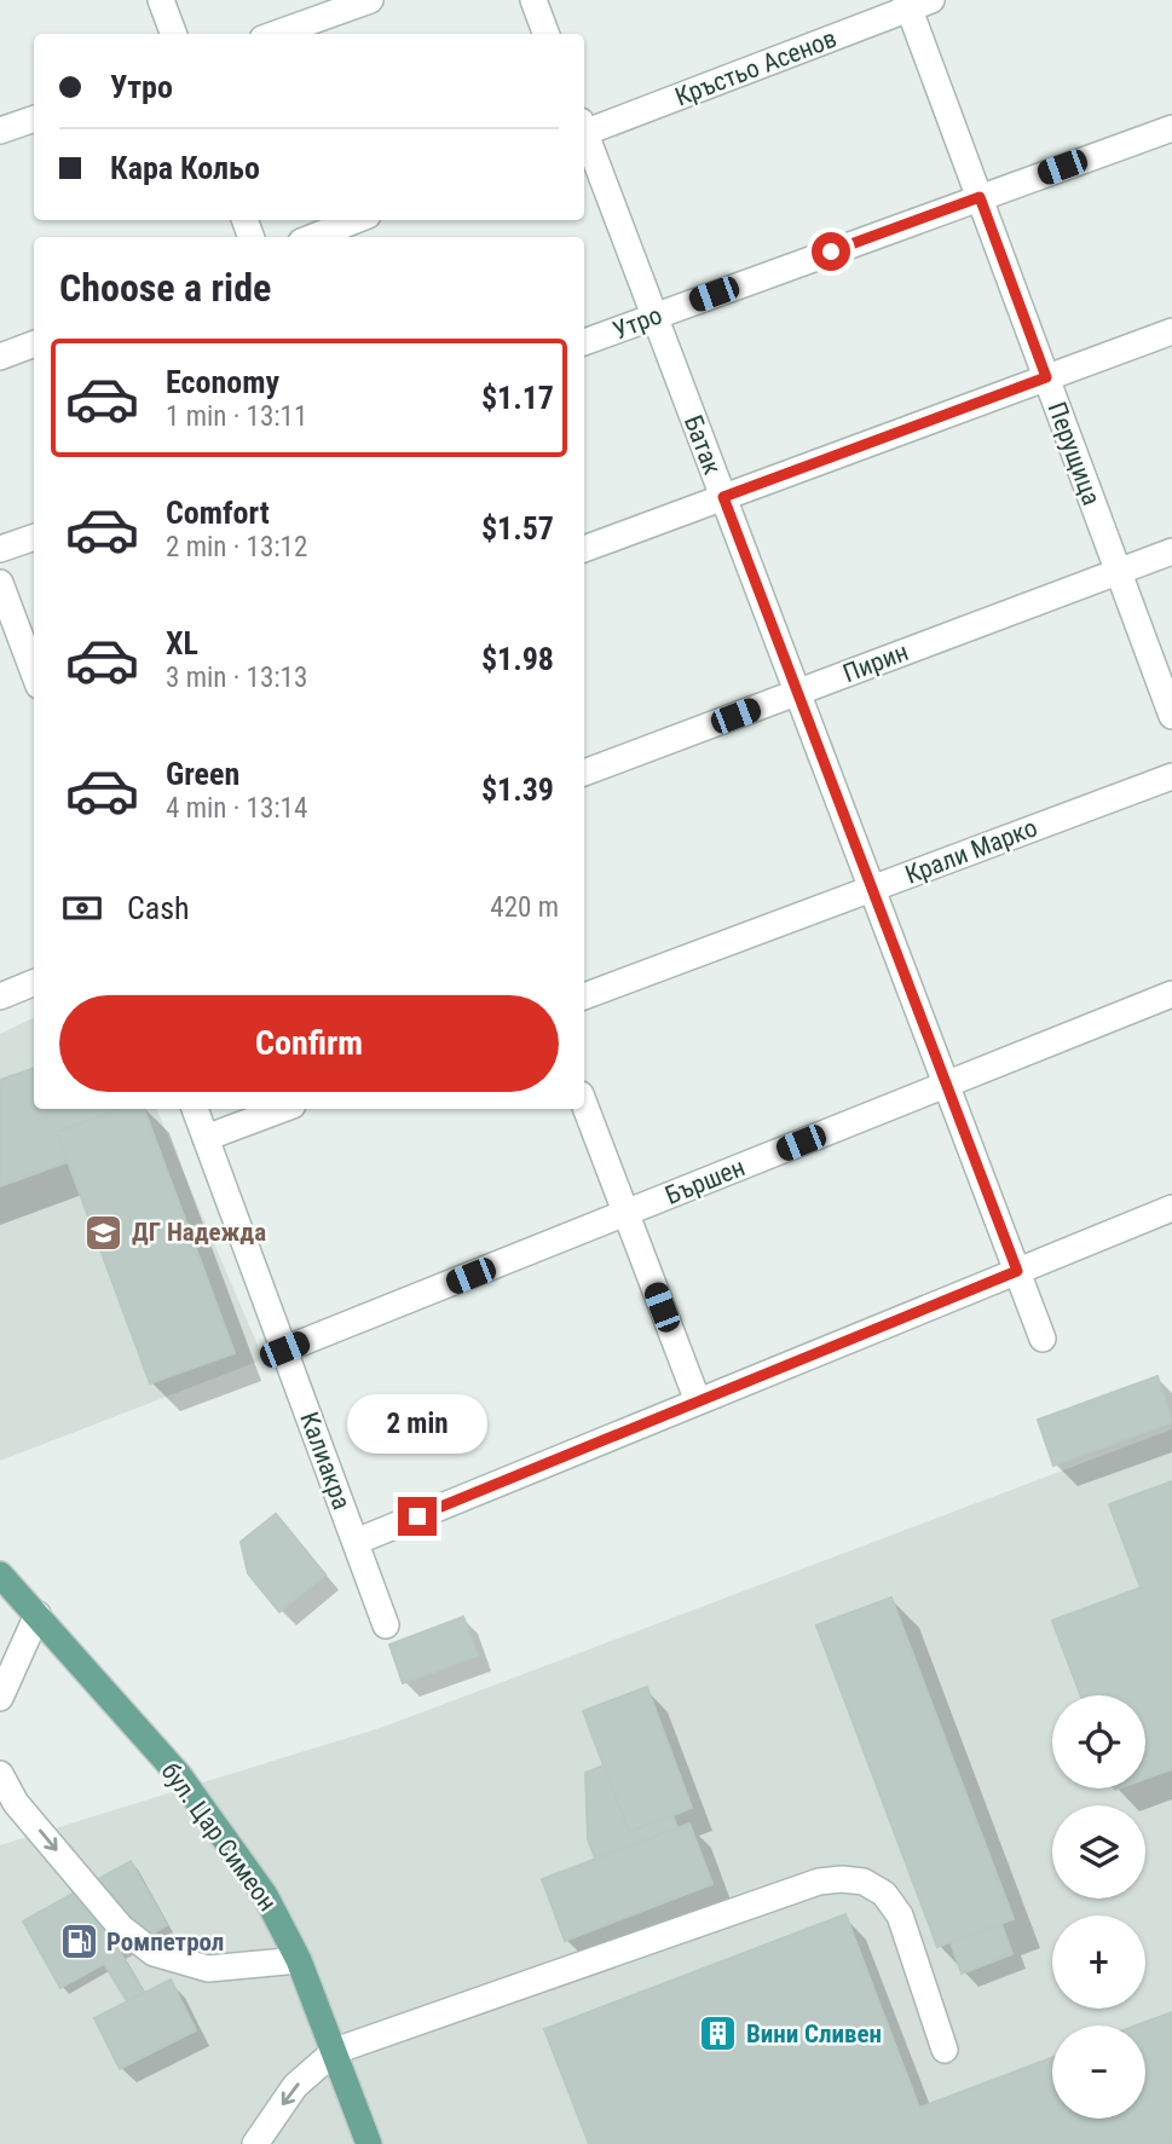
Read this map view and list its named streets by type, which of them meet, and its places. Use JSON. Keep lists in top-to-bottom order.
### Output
{
  "streets": {
    "main road": ["бул. Цар Симеон"],
    "street": [
      "Кръстьо Асенов",
      "Утро",
      "Батак",
      "Перущица",
      "Пирин",
      "Крали Марко",
      "Бършен",
      "Калиакра"
    ]
  },
  "crossings": [
    ["Кръстьо Асенов", "Перущица"],
    ["Утро", "Батак"],
    ["Утро", "Перущица"],
    ["Батак", "Пирин"],
    ["Батак", "Крали Марко"],
    ["Батак", "Бършен"],
    ["Перущица", "Пирин"],
    ["Бършен", "Калиакра"]
  ],
  "places": {
    "school or university": ["ДГ Надежда"],
    "fuel station": ["Ромпетрол"],
    "building": ["Вини Сливен"]
  },
  "page": {
    "banner": ["Утро", "Кара Кольо"],
    "heading": "Choose a ride",
    "list": [
      {
        "name": "Economy",
        "note": "1 min · 13:11",
        "value": "$1.17"
      },
      {
        "name": "Comfort",
        "note": "2 min · 13:12",
        "value": "$1.57"
      },
      {
        "name": "XL",
        "note": "3 min · 13:13",
        "value": "$1.98"
      },
      {
        "name": "Green",
        "note": "4 min · 13:14",
        "value": "$1.39"
      }
    ],
    "pay": ["Cash", "420 m"],
    "buttons": "Confirm",
    "bubble": "2 min",
    "map_buttons": ["+", "−"]
  }
}
